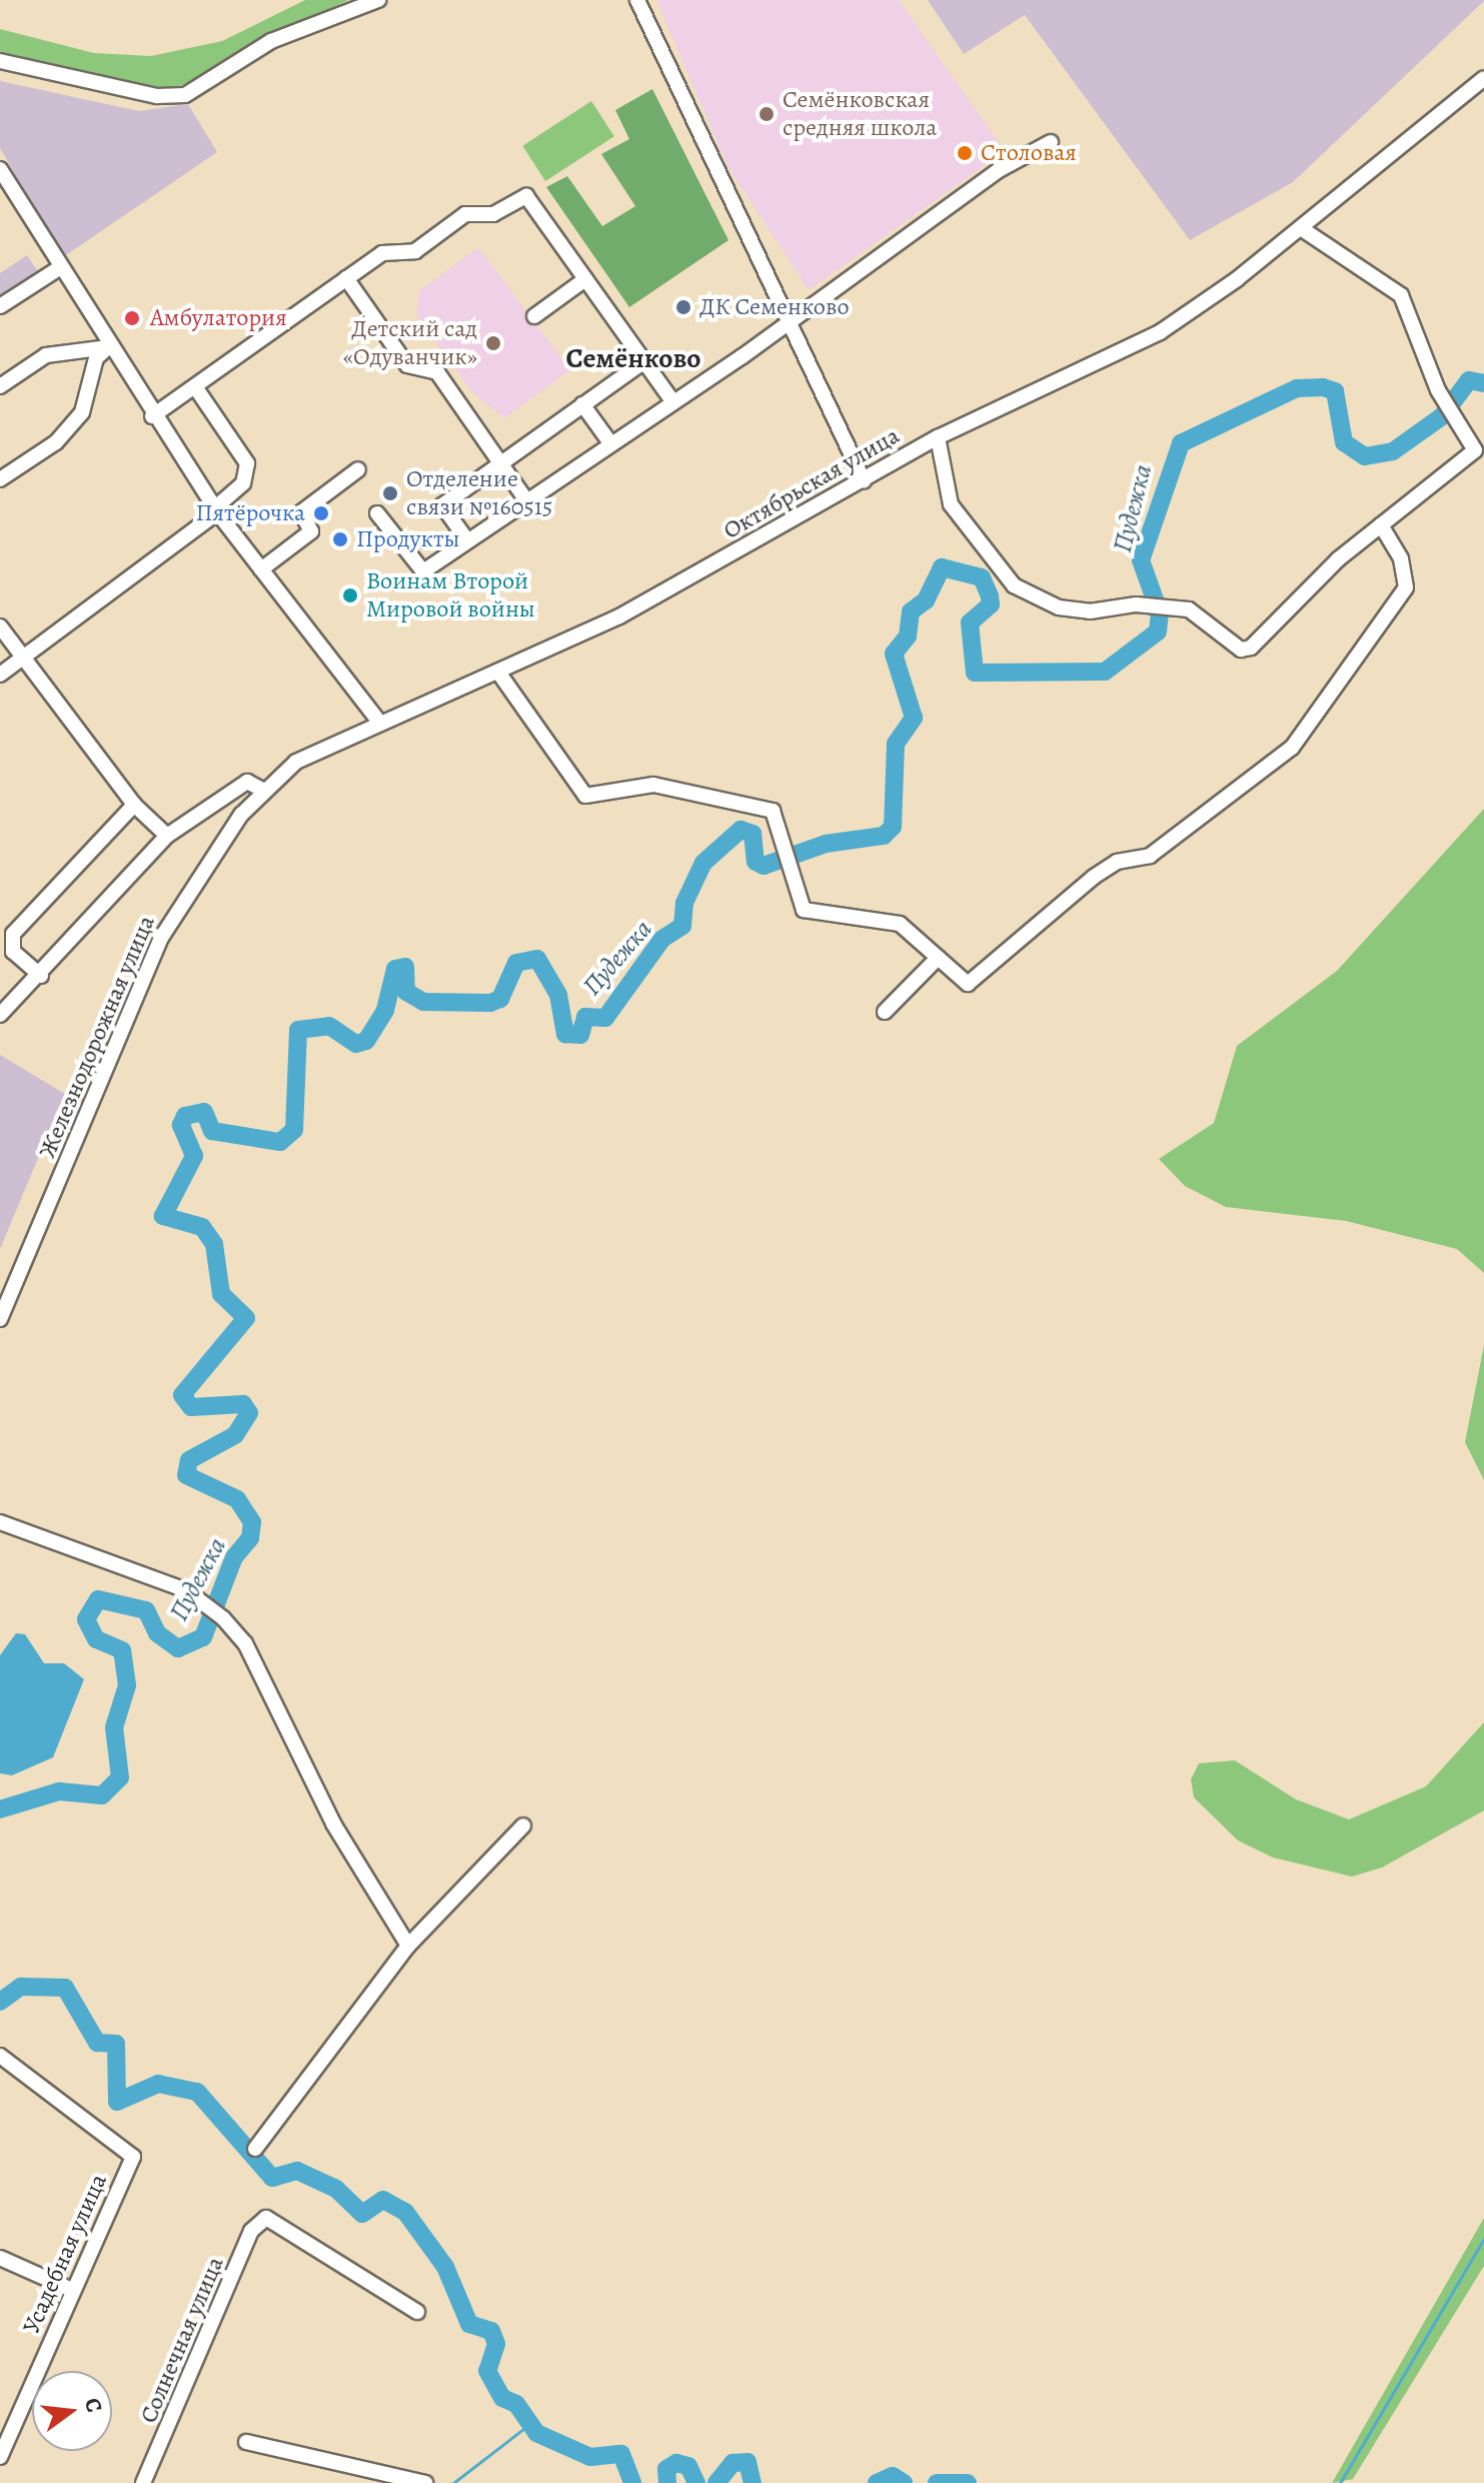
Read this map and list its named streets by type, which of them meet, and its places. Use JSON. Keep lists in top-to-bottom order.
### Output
{
  "streets": {
    "street": [
      "Октябрьская улица",
      "Железнодорожная улица",
      "Усадебная улица",
      "Солнечная улица"
    ]
  },
  "crossings": [
    ["Октябрьская улица", "Железнодорожная улица"]
  ],
  "districts": ["Семёнково"],
  "water": ["Пудежка"],
  "places": [
    "Семёнковская средняя школа",
    "Столовая",
    "ДК Семенково",
    "Амбулатория",
    "Детский сад «Одуванчик»",
    "Отделение связи №160515",
    "Пятёрочка",
    "Продукты",
    "Воинам Второй Мировой войны"
  ],
  "north": "right"
}
